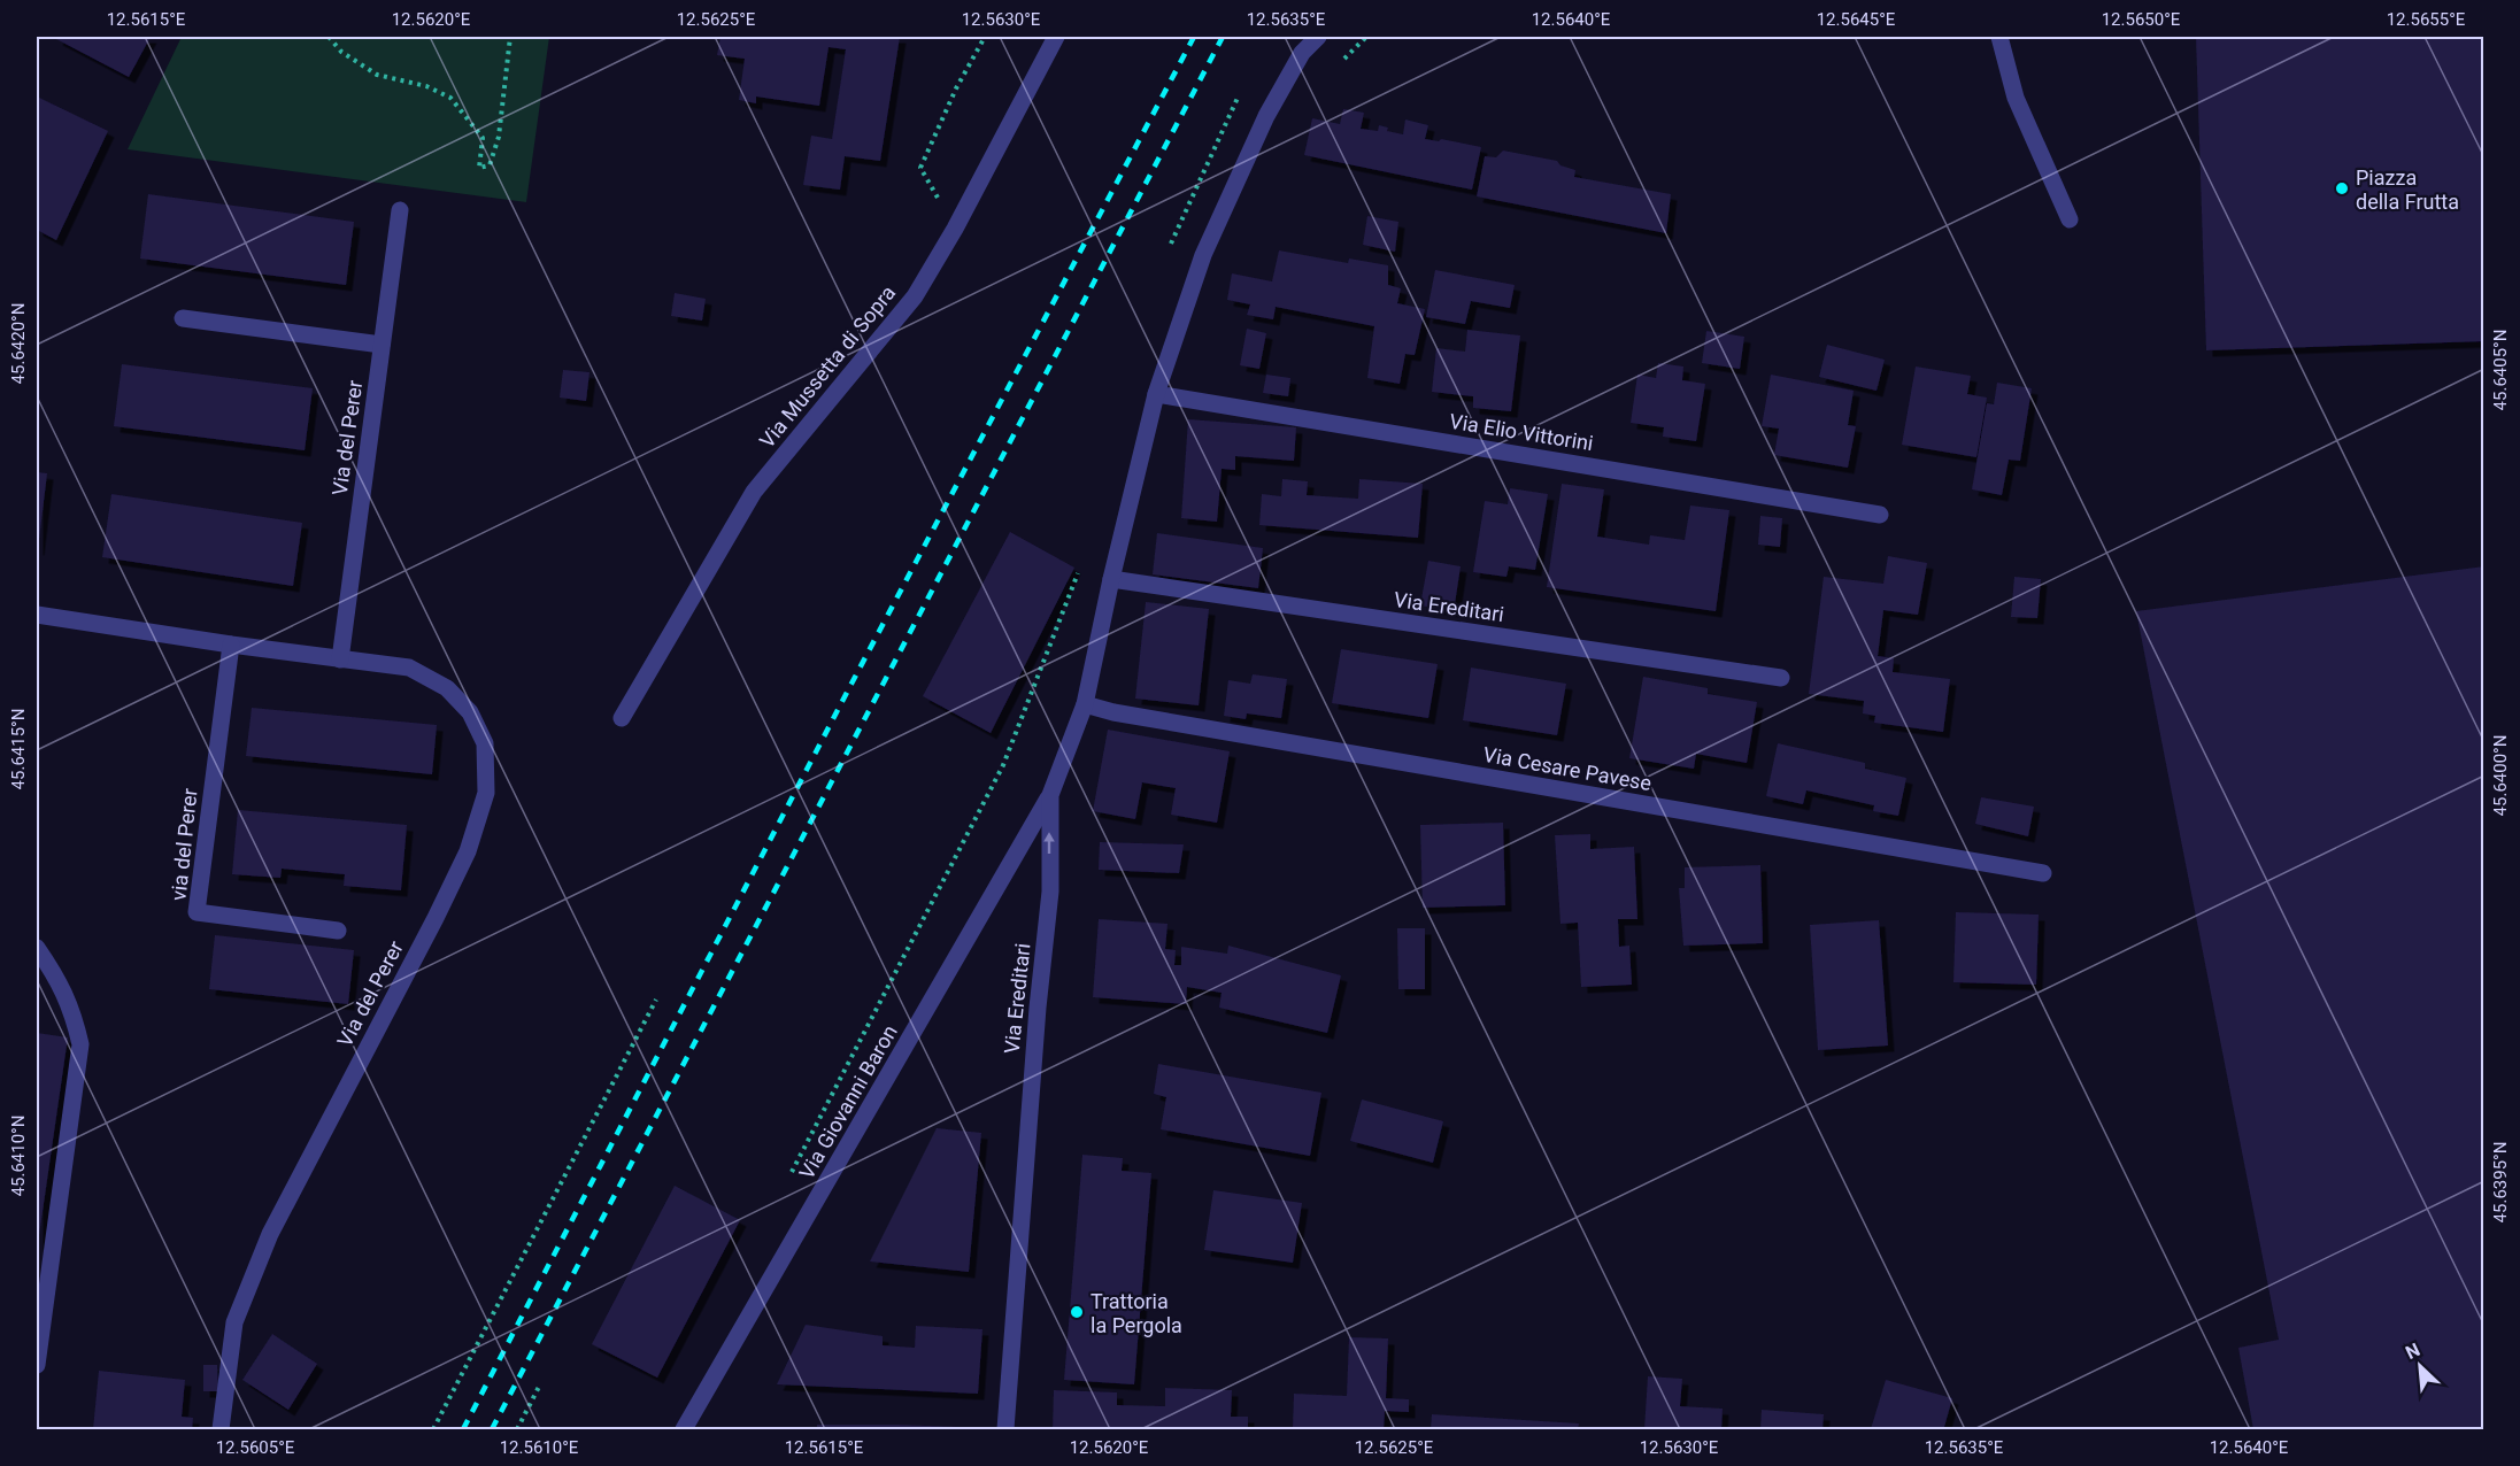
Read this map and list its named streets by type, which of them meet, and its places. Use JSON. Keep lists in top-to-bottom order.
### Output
{
  "streets": {
    "street": [
      "Via Mussetta di Sopra",
      "Via Elio Vittorini",
      "Via del Perer",
      "Via Ereditari",
      "Via Cesare Pavese",
      "via del Perer",
      "Via Giovanni Baron"
    ]
  },
  "crossings": [
    ["Via Elio Vittorini", "Via Ereditari"],
    ["Via del Perer", "via del Perer"],
    ["Via Ereditari", "Via Cesare Pavese"],
    ["Via Ereditari", "Via Giovanni Baron"]
  ],
  "places": ["Piazza della Frutta", "Trattoria la Pergola"],
  "north": "top left",
  "coordinates": [
    "12.5615°E",
    "12.5620°E",
    "12.5625°E",
    "12.5630°E",
    "12.5635°E",
    "12.5640°E",
    "12.5645°E",
    "12.5650°E",
    "12.5655°E",
    "45.6420°N",
    "45.6405°N",
    "45.6415°N",
    "45.6400°N",
    "45.6410°N",
    "45.6395°N",
    "12.5605°E",
    "12.5610°E"
  ]
}
